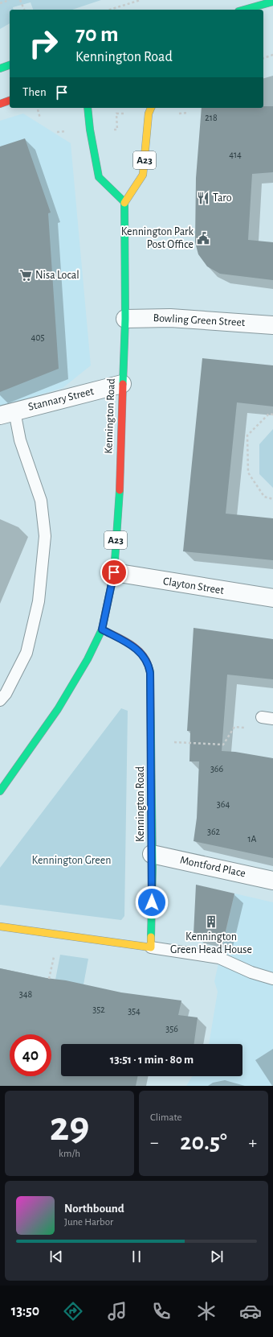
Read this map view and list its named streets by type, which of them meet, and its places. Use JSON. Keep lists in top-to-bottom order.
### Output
{
  "streets": {
    "main road": ["A23", "Kennington Road"],
    "street": [
      "Bowling Green Street",
      "Stannary Street",
      "Clayton Street",
      "Montford Place"
    ]
  },
  "crossings": [
    ["A23", "Kennington Road"],
    ["Bowling Green Street", "Kennington Road"],
    ["Stannary Street", "Kennington Road"],
    ["Kennington Road", "Clayton Street"],
    ["Kennington Road", "Montford Place"]
  ],
  "parks": ["Kennington Green"],
  "places": {
    "restaurant": ["Taro"],
    "public building": ["Kennington Park Post Office"],
    "supermarket": ["Nisa Local"],
    "building": ["Kennington Green Head House"]
  },
  "house_numbers": [
    "218",
    "414",
    "405",
    "366",
    "364",
    "362",
    "1A",
    "348",
    "352",
    "354",
    "356"
  ],
  "page": {
    "turn": ["70 m", "Kennington Road"],
    "then": "Then",
    "limit": "40",
    "trip": "13:51 · 1 min · 80 m",
    "tile": [
      ["29", "km/h"],
      "Climate"
    ],
    "heat": ["−", "20.5°", "+"],
    "song": ["Northbound", "June Harbor"],
    "tabs": "13:50"
  }
}
